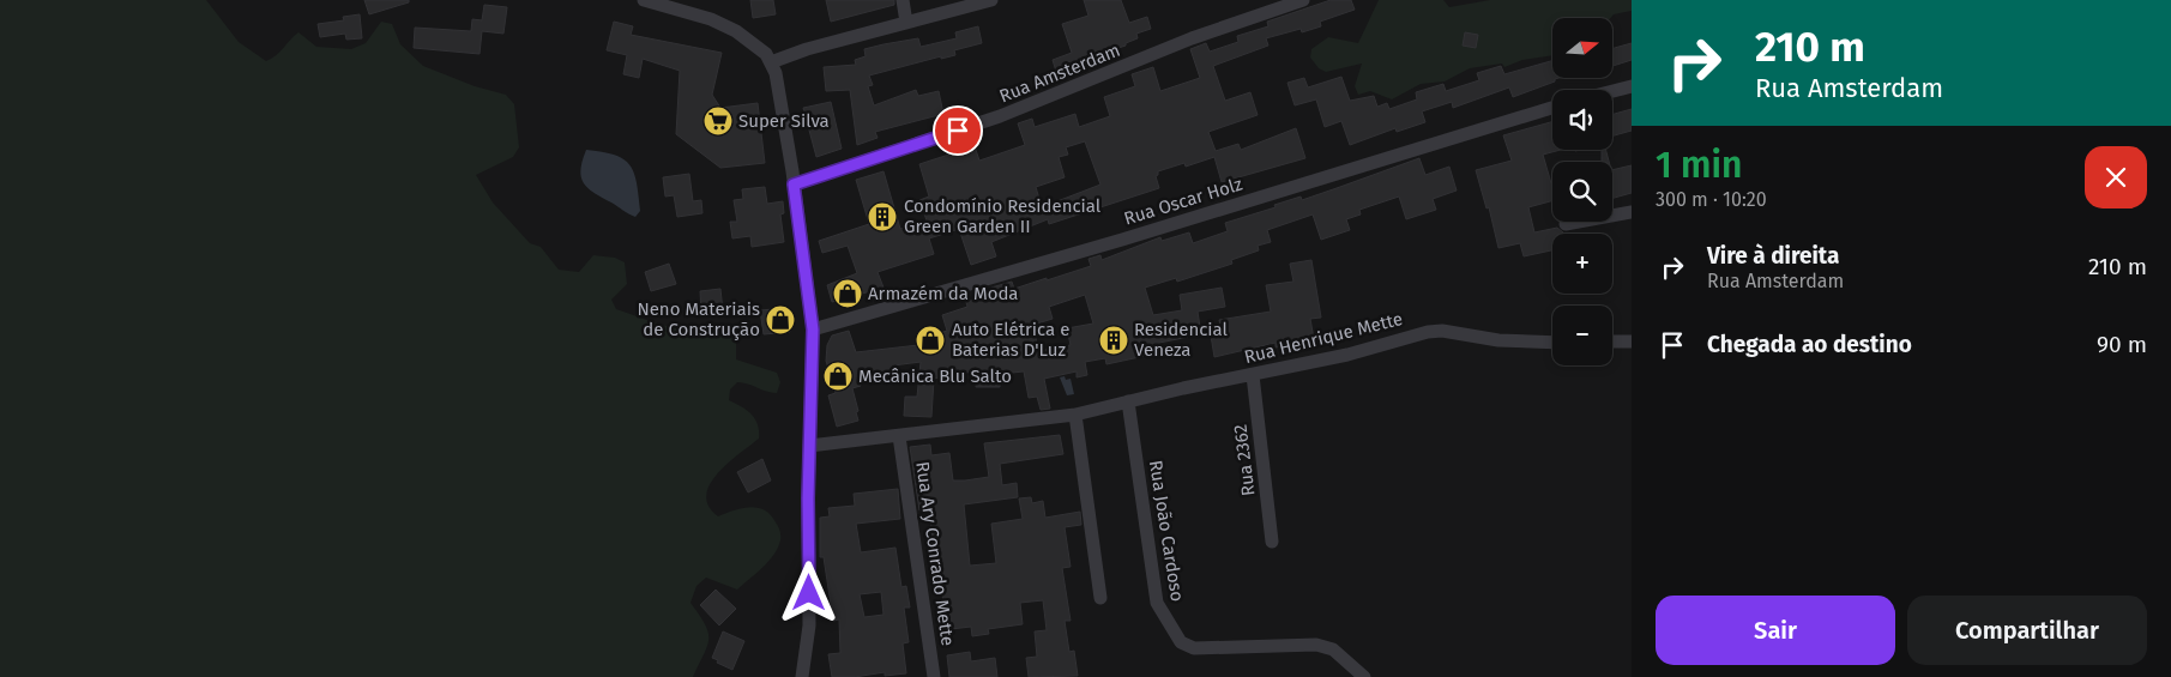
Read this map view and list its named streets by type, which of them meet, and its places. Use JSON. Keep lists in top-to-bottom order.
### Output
{
  "streets": {
    "street": [
      "Rua Amsterdam",
      "Rua Oscar Holz",
      "Rua Henrique Mette",
      "Rua 2362",
      "Rua João Cardoso",
      "Rua Ary Conrado Mette"
    ]
  },
  "crossings": [
    ["Rua Henrique Mette", "Rua 2362"],
    ["Rua Henrique Mette", "Rua João Cardoso"],
    ["Rua Henrique Mette", "Rua Ary Conrado Mette"]
  ],
  "places": {
    "supermarket": ["Super Silva"],
    "building": ["Condomínio Residencial Green Garden II", "Residencial Veneza"],
    "shop": [
      "Armazém da Moda",
      "Neno Materiais de Construção",
      "Auto Elétrica e Baterias D'Luz",
      "Mecânica Blu Salto"
    ]
  },
  "north": "right",
  "page": {
    "turn": ["210 m", "Rua Amsterdam"],
    "map_buttons": ["+", "−"],
    "heading": ["1 min", "300 m · 10:20"],
    "list": [
      {
        "name": "Vire à direita",
        "note": "Rua Amsterdam",
        "value": "210 m"
      },
      {
        "name": "Chegada ao destino",
        "value": "90 m"
      }
    ],
    "buttons": ["Sair", "Compartilhar"]
  }
}
